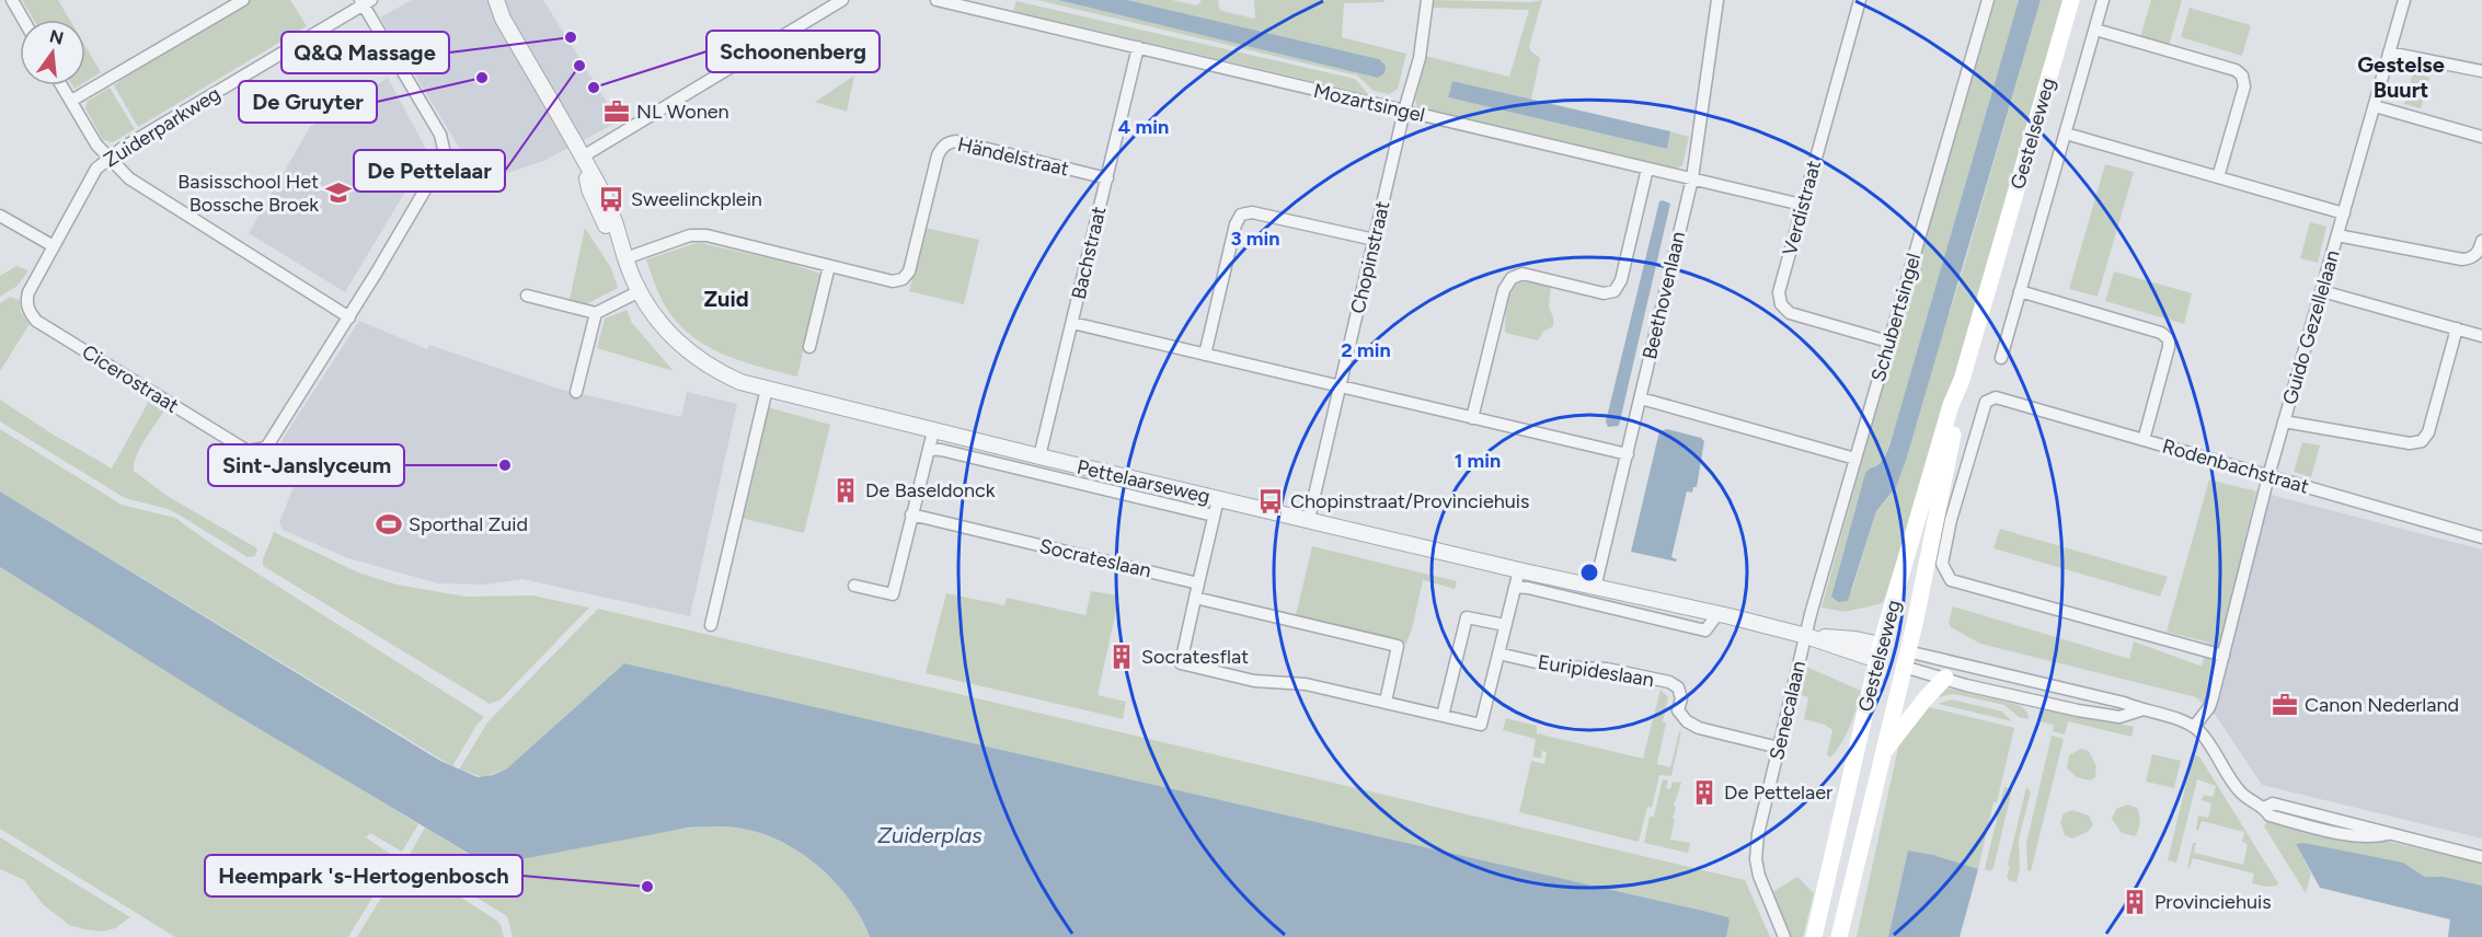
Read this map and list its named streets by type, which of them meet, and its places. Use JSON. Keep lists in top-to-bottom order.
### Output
{
  "streets": {
    "main road": ["Gestelseweg"],
    "street": [
      "Mozartsingel",
      "Zuiderparkweg",
      "Händelstraat",
      "Verdistraat",
      "Bachstraat",
      "Chopinstraat",
      "Beethovenlaan",
      "Schubertsingel",
      "Guido Gezellelaan",
      "Cicerostraat",
      "Rodenbachstraat",
      "Pettelaarseweg",
      "Socrateslaan",
      "Euripideslaan",
      "Senecalaan"
    ]
  },
  "crossings": [
    ["Mozartsingel", "Verdistraat"],
    ["Mozartsingel", "Bachstraat"],
    ["Mozartsingel", "Chopinstraat"],
    ["Mozartsingel", "Beethovenlaan"],
    ["Zuiderparkweg", "Cicerostraat"],
    ["Gestelseweg", "Pettelaarseweg"],
    ["Händelstraat", "Bachstraat"],
    ["Verdistraat", "Schubertsingel"],
    ["Bachstraat", "Pettelaarseweg"],
    ["Chopinstraat", "Pettelaarseweg"],
    ["Beethovenlaan", "Pettelaarseweg"],
    ["Schubertsingel", "Pettelaarseweg"],
    ["Schubertsingel", "Senecalaan"],
    ["Guido Gezellelaan", "Rodenbachstraat"],
    ["Pettelaarseweg", "Senecalaan"],
    ["Euripideslaan", "Senecalaan"]
  ],
  "districts": ["Gestelse Buurt", "Zuid"],
  "water": ["Zuiderplas"],
  "places": {
    "other": [
      "Q&Q Massage",
      "De Pettelaar",
      "De Gruyter",
      "Schoonenberg",
      "Sint-Janslyceum",
      "Heempark 's-Hertogenbosch"
    ],
    "office": ["NL Wonen", "Canon Nederland"],
    "school or university": ["Basisschool Het Bossche Broek"],
    "bus stop": ["Sweelinckplein", "Chopinstraat/Provinciehuis"],
    "building": [
      "De Baseldonck",
      "Socratesflat",
      "De Pettelaer",
      "Provinciehuis"
    ],
    "sports": ["Sporthal Zuid"]
  },
  "north": "top",
  "rings": [
    "4 min",
    "3 min",
    "2 min",
    "1 min"
  ]
}
